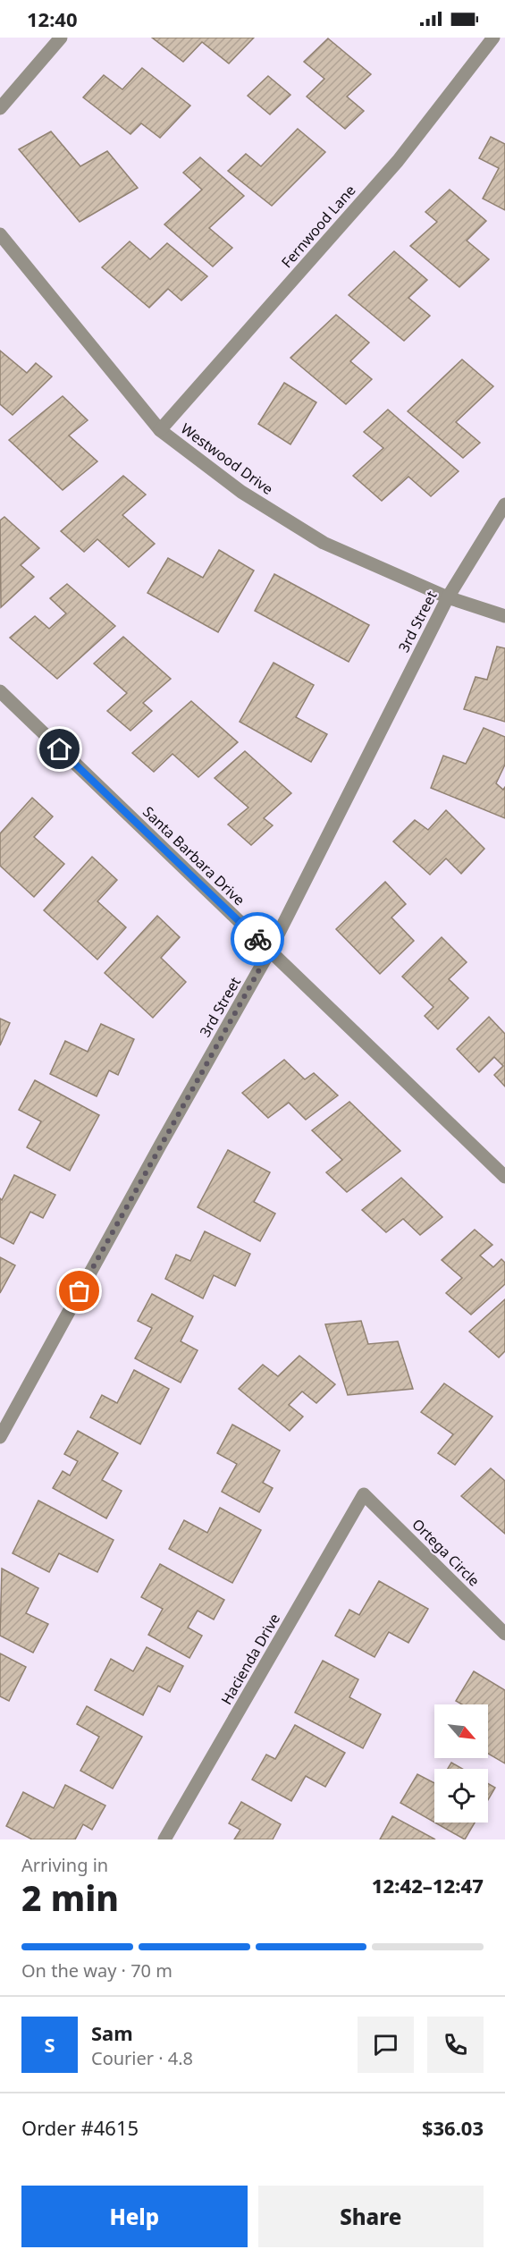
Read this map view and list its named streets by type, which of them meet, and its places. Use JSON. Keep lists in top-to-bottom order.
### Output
{
  "streets": {
    "street": [
      "Fernwood Lane",
      "Westwood Drive",
      "3rd Street",
      "Santa Barbara Drive",
      "Ortega Circle",
      "Hacienda Drive"
    ]
  },
  "crossings": [
    ["Fernwood Lane", "Westwood Drive"],
    ["Westwood Drive", "3rd Street"],
    ["3rd Street", "Santa Barbara Drive"],
    ["Ortega Circle", "Hacienda Drive"]
  ],
  "north": "bottom right",
  "page": {
    "status": "12:40",
    "heading": ["2 min", "Arriving in", "12:42–12:47"],
    "panel": [
      "Sam",
      "Courier · 4.8",
      "Order #4615",
      "$36.03"
    ],
    "bar": "On the way · 70 m",
    "round": "S",
    "buttons": ["Help", "Share"]
  }
}
